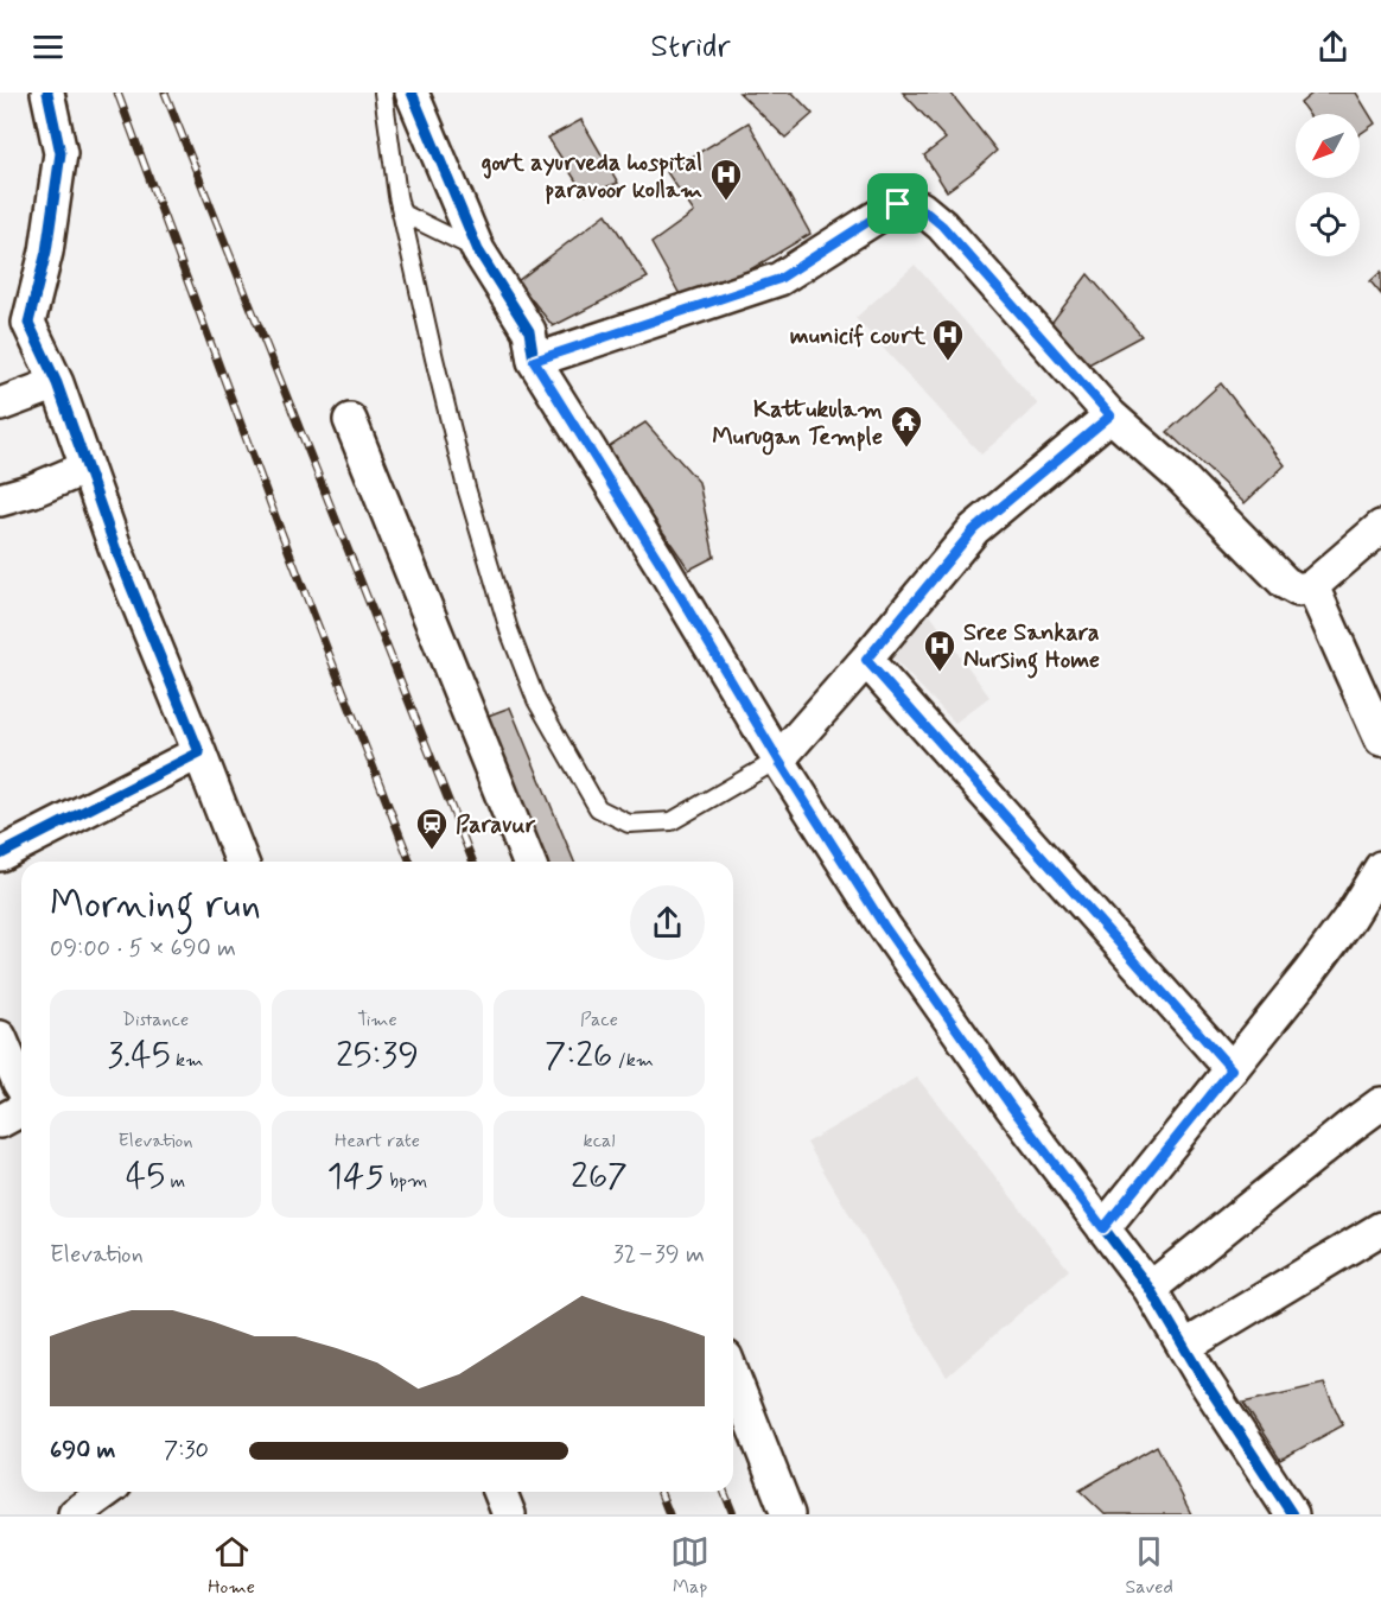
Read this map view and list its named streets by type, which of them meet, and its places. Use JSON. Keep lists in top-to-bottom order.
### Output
{
  "places": {
    "hospital": ["govt ayurveda hospital paravoor kollam", "municif court", "Sree Sankara Nursing Home"],
    "temple": ["Kattukulam Murugan Temple"],
    "station": ["Paravur"]
  },
  "north": "bottom left",
  "page": {
    "header": "Stridr",
    "heading": ["Morning run", "09:00 · 5 × 690 m"],
    "stats": [
      ["Distance", "3.45 km"],
      ["Time", "25:39"],
      ["Pace", "7:26 /km"],
      ["Elevation", "45 m"],
      ["Heart rate", "145 bpm"],
      ["kcal", "267"]
    ],
    "chart": ["Elevation", "32–39 m"],
    "list": [
      {
        "name": "690 m",
        "note": "7:30"
      }
    ],
    "tabs": ["Home", "Map", "Saved"]
  }
}
